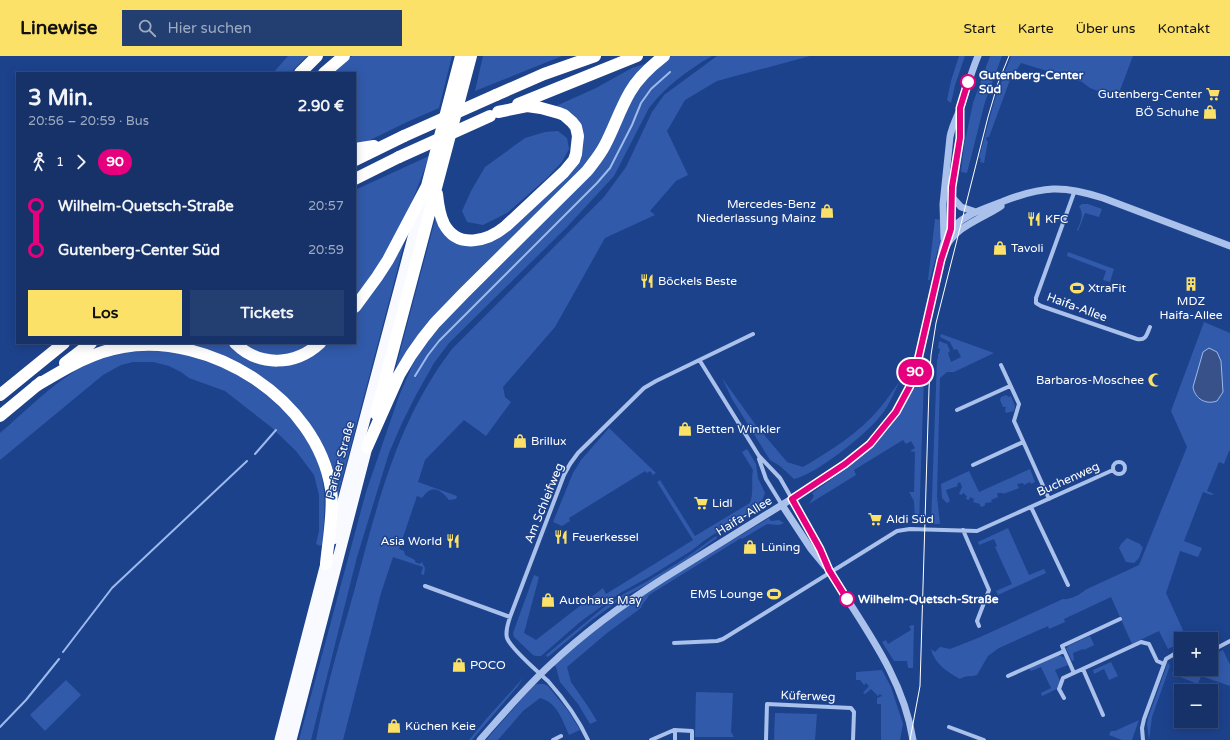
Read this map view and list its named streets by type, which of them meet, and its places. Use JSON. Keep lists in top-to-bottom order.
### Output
{
  "streets": {
    "highway": ["Pariser Straße"],
    "street": [
      "Haifa-Allee",
      "Buchenweg",
      "Am Schleifweg",
      "Küferweg"
    ]
  },
  "crossings": [
    ["Haifa-Allee", "Am Schleifweg"]
  ],
  "places": {
    "other": ["Gutenberg-Center Süd", "Wilhelm-Quetsch-Straße"],
    "supermarket": ["Gutenberg-Center", "Lidl", "Aldi Süd"],
    "shop": [
      "BÖ Schuhe",
      "Mercedes-Benz Niederlassung Mainz",
      "Tavoli",
      "Betten Winkler",
      "Brillux",
      "Lüning",
      "Autohaus May",
      "POCO",
      "Küchen Keie"
    ],
    "restaurant": [
      "KFC",
      "Böckels Beste",
      "Feuerkessel",
      "Asia World"
    ],
    "building": ["MDZ Haifa-Allee"],
    "sports": ["XtraFit", "EMS Lounge"],
    "mosque": ["Barbaros-Moschee"]
  },
  "lines": ["bus line 90"],
  "page": {
    "header": "Linewise",
    "search": "Hier suchen",
    "nav": [
      "Start",
      "Karte",
      "Über uns",
      "Kontakt"
    ],
    "on_map": "90",
    "heading": ["3 Min.", "20:56 – 20:59 · Bus", "2.90 €"],
    "legs": ["1", "90"],
    "list": [
      {
        "name": "Wilhelm-Quetsch-Straße",
        "value": "20:57"
      },
      {
        "name": "Gutenberg-Center Süd",
        "value": "20:59"
      }
    ],
    "buttons": ["Los", "Tickets"],
    "map_buttons": ["+", "−"]
  }
}
